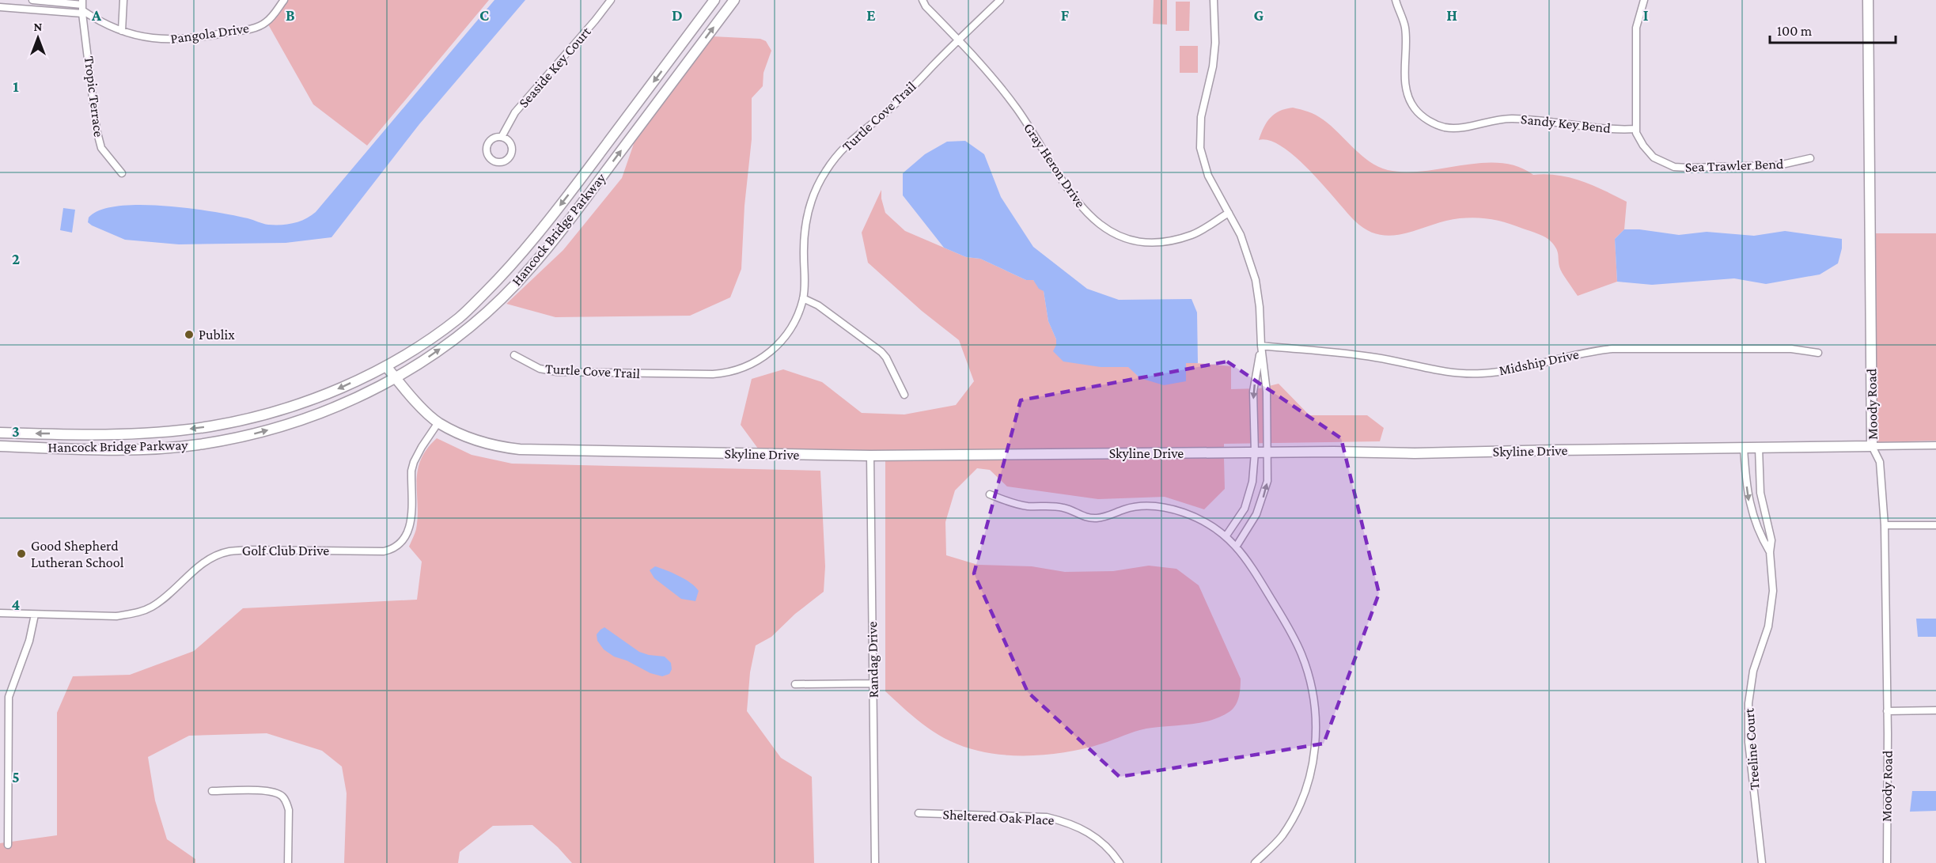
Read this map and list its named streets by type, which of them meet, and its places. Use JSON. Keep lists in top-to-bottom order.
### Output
{
  "streets": {
    "street": [
      "Pangola Drive",
      "Seaside Key Court",
      "Tropic Terrace",
      "Turtle Cove Trail",
      "Sandy Key Bend",
      "Gray Heron Drive",
      "Sea Trawler Bend",
      "Hancock Bridge Parkway",
      "Midship Drive",
      "Moody Road",
      "Skyline Drive",
      "Golf Club Drive",
      "Randag Drive",
      "Treeline Court",
      "Sheltered Oak Place"
    ]
  },
  "crossings": [
    ["Pangola Drive", "Tropic Terrace"],
    ["Turtle Cove Trail", "Gray Heron Drive"],
    ["Sandy Key Bend", "Sea Trawler Bend"],
    ["Hancock Bridge Parkway", "Skyline Drive"],
    ["Moody Road", "Skyline Drive"],
    ["Skyline Drive", "Golf Club Drive"],
    ["Skyline Drive", "Randag Drive"],
    ["Skyline Drive", "Treeline Court"]
  ],
  "places": ["Publix", "Good Shepherd Lutheran School"],
  "scale_bar": "100 m",
  "north": "top",
  "grid": {
    "columns": [
      "A",
      "B",
      "C",
      "D",
      "E",
      "F",
      "G",
      "H",
      "I"
    ],
    "rows": [
      "1",
      "2",
      "3",
      "4",
      "5"
    ]
  }
}
